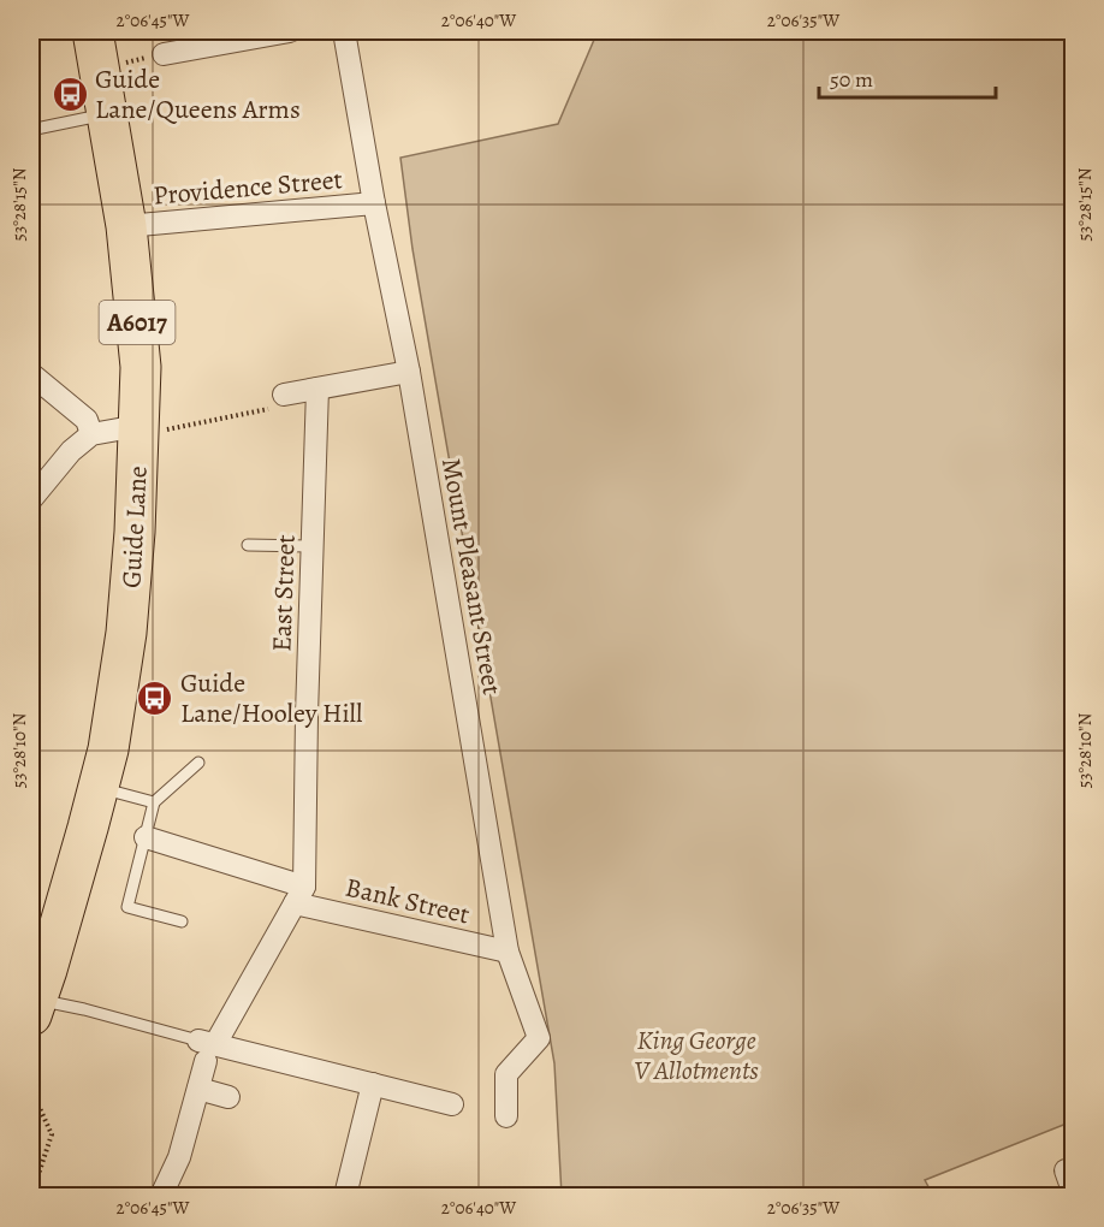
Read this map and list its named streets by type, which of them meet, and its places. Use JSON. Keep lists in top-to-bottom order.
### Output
{
  "streets": {
    "highway": ["A6017", "Guide Lane"],
    "street": [
      "Providence Street",
      "Mount Pleasant Street",
      "East Street",
      "Bank Street"
    ]
  },
  "crossings": [
    ["Providence Street", "Guide Lane"],
    ["Providence Street", "Mount Pleasant Street"],
    ["Mount Pleasant Street", "Bank Street"],
    ["East Street", "Bank Street"]
  ],
  "parks": ["King George V Allotments"],
  "places": {
    "bus stop": ["Guide Lane/Queens Arms", "Guide Lane/Hooley Hill"]
  },
  "scale_bar": "50 m",
  "coordinates": [
    "2°06'45\"W",
    "2°06'40\"W",
    "2°06'35\"W",
    "53°28'15\"N",
    "53°28'10\"N"
  ]
}
